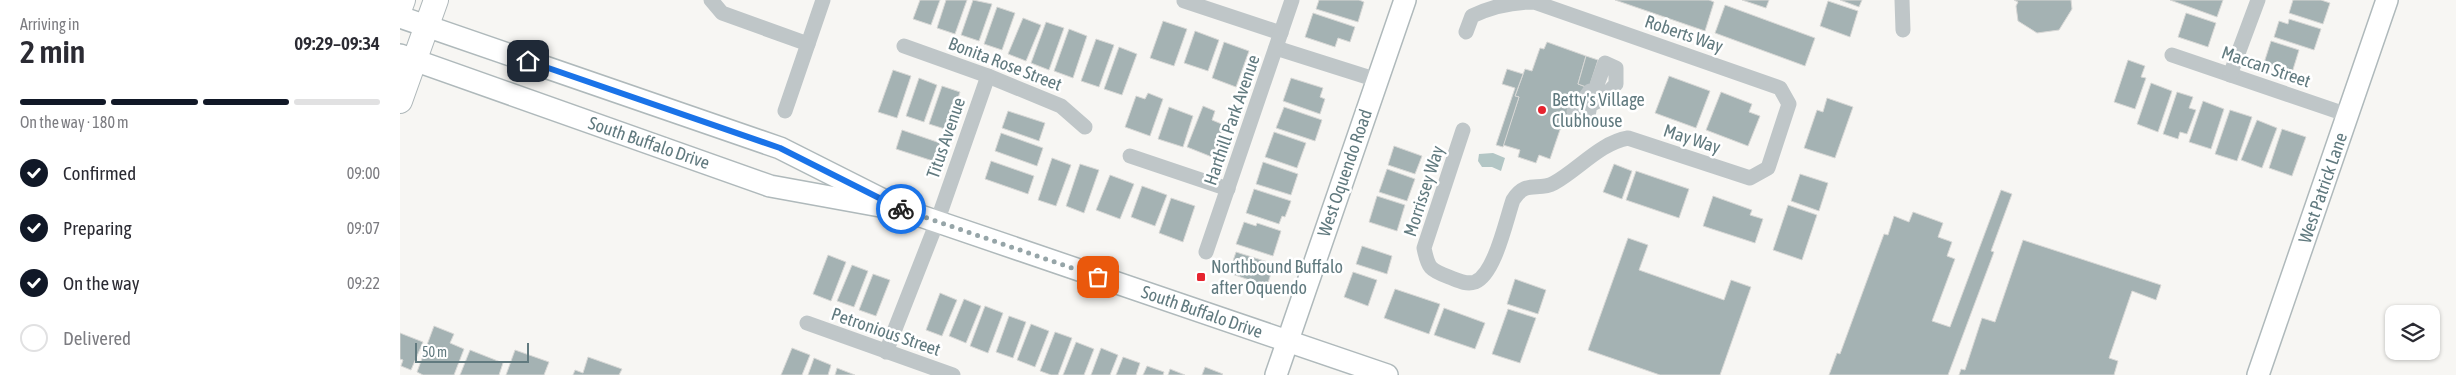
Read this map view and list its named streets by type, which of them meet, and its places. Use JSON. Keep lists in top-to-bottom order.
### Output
{
  "streets": {
    "main road": ["South Buffalo Drive", "West Oquendo Road", "West Patrick Lane"],
    "street": [
      "Roberts Way",
      "Bonita Rose Street",
      "Maccan Street",
      "Harthill Park Avenue",
      "Titus Avenue",
      "May Way",
      "Morrissey Way",
      "Petronious Street"
    ]
  },
  "crossings": [
    ["Roberts Way", "May Way"],
    ["Bonita Rose Street", "Titus Avenue"],
    ["Maccan Street", "West Patrick Lane"],
    ["Titus Avenue", "South Buffalo Drive"],
    ["Titus Avenue", "Petronious Street"],
    ["May Way", "Morrissey Way"],
    ["South Buffalo Drive", "West Oquendo Road"]
  ],
  "places": {
    "other": ["Betty's Village Clubhouse"],
    "transit": ["Northbound Buffalo after Oquendo"]
  },
  "scale_bar": "50 m",
  "page": {
    "heading": ["2 min", "Arriving in", "09:29–09:34"],
    "bar": "On the way · 180 m",
    "list": [
      ["Confirmed", "09:00"],
      ["Preparing", "09:07"],
      ["On the way", "09:22"],
      "Delivered"
    ],
    "scale": "50 m"
  }
}
